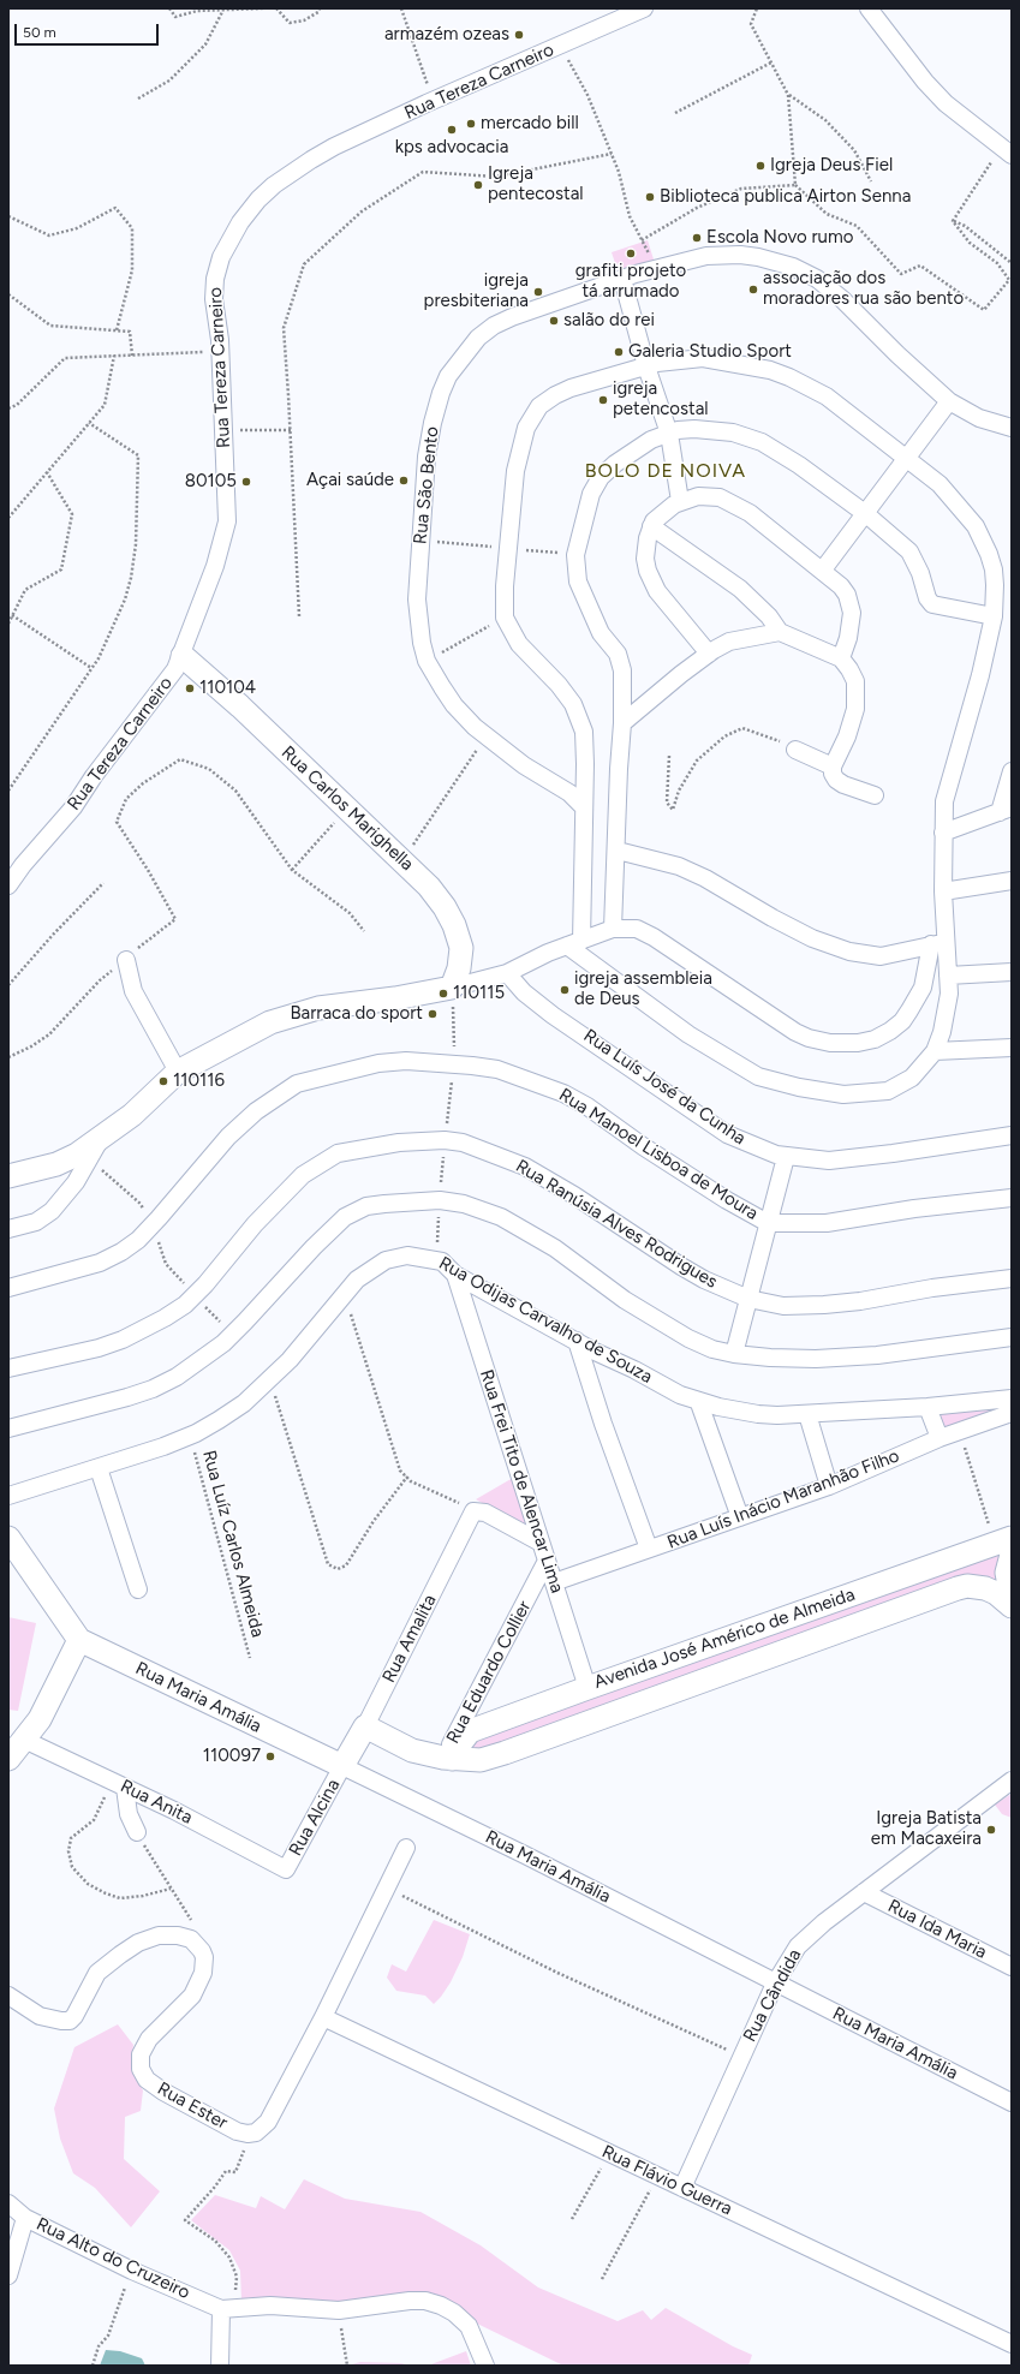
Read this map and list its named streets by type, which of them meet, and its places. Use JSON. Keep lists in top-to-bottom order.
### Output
{
  "streets": {
    "street": [
      "Rua Tereza Carneiro",
      "Rua São Bento",
      "Rua Carlos Marighella",
      "Rua Luís José da Cunha",
      "Rua Manoel Lisboa de Moura",
      "Rua Ranúsia Alves Rodrigues",
      "Rua Odijas Carvalho de Souza",
      "Rua Frei Tito de Alencar Lima",
      "Rua Luís Inácio Maranhão Filho",
      "Rua Amalita",
      "Avenida José Américo de Almeida",
      "Rua Eduardo Collier",
      "Rua Maria Amália",
      "Rua Anita",
      "Rua Alcina",
      "Rua Ida Maria",
      "Rua Cândida",
      "Rua Ester",
      "Rua Flávio Guerra",
      "Rua Alto do Cruzeiro"
    ],
    "path": ["Rua Luíz Carlos Almeida"]
  },
  "crossings": [
    ["Rua Tereza Carneiro", "Rua Carlos Marighella"],
    ["Rua Odijas Carvalho de Souza", "Rua Frei Tito de Alencar Lima"],
    ["Rua Odijas Carvalho de Souza", "Rua Luíz Carlos Almeida"],
    ["Rua Frei Tito de Alencar Lima", "Rua Luís Inácio Maranhão Filho"],
    ["Rua Frei Tito de Alencar Lima", "Avenida José Américo de Almeida"],
    ["Rua Frei Tito de Alencar Lima", "Rua Eduardo Collier"],
    ["Rua Amalita", "Avenida José Américo de Almeida"],
    ["Rua Amalita", "Rua Maria Amália"],
    ["Rua Amalita", "Rua Alcina"],
    ["Avenida José Américo de Almeida", "Rua Eduardo Collier"],
    ["Rua Maria Amália", "Rua Alcina"],
    ["Rua Maria Amália", "Rua Cândida"],
    ["Rua Anita", "Rua Alcina"],
    ["Rua Ida Maria", "Rua Cândida"],
    ["Rua Cândida", "Rua Flávio Guerra"],
    ["Rua Ester", "Rua Flávio Guerra"]
  ],
  "districts": ["BOLO DE NOIVA"],
  "places": [
    "armazém ozeas",
    "mercado bill",
    "kps advocacia",
    "Igreja Deus Fiel",
    "Igreja pentecostal",
    "Biblioteca publica Airton Senna",
    "Escola Novo rumo",
    "grafiti projeto tá arrumado",
    "associação dos moradores rua são bento",
    "igreja presbiteriana",
    "salão do rei",
    "Galeria Studio Sport",
    "igreja petencostal",
    "Açai saúde",
    "80105",
    "110104",
    "igreja assembleia de Deus",
    "110115",
    "Barraca do sport",
    "110116",
    "110097",
    "Igreja Batista em Macaxeira"
  ],
  "scale_bar": "50 m"
}
